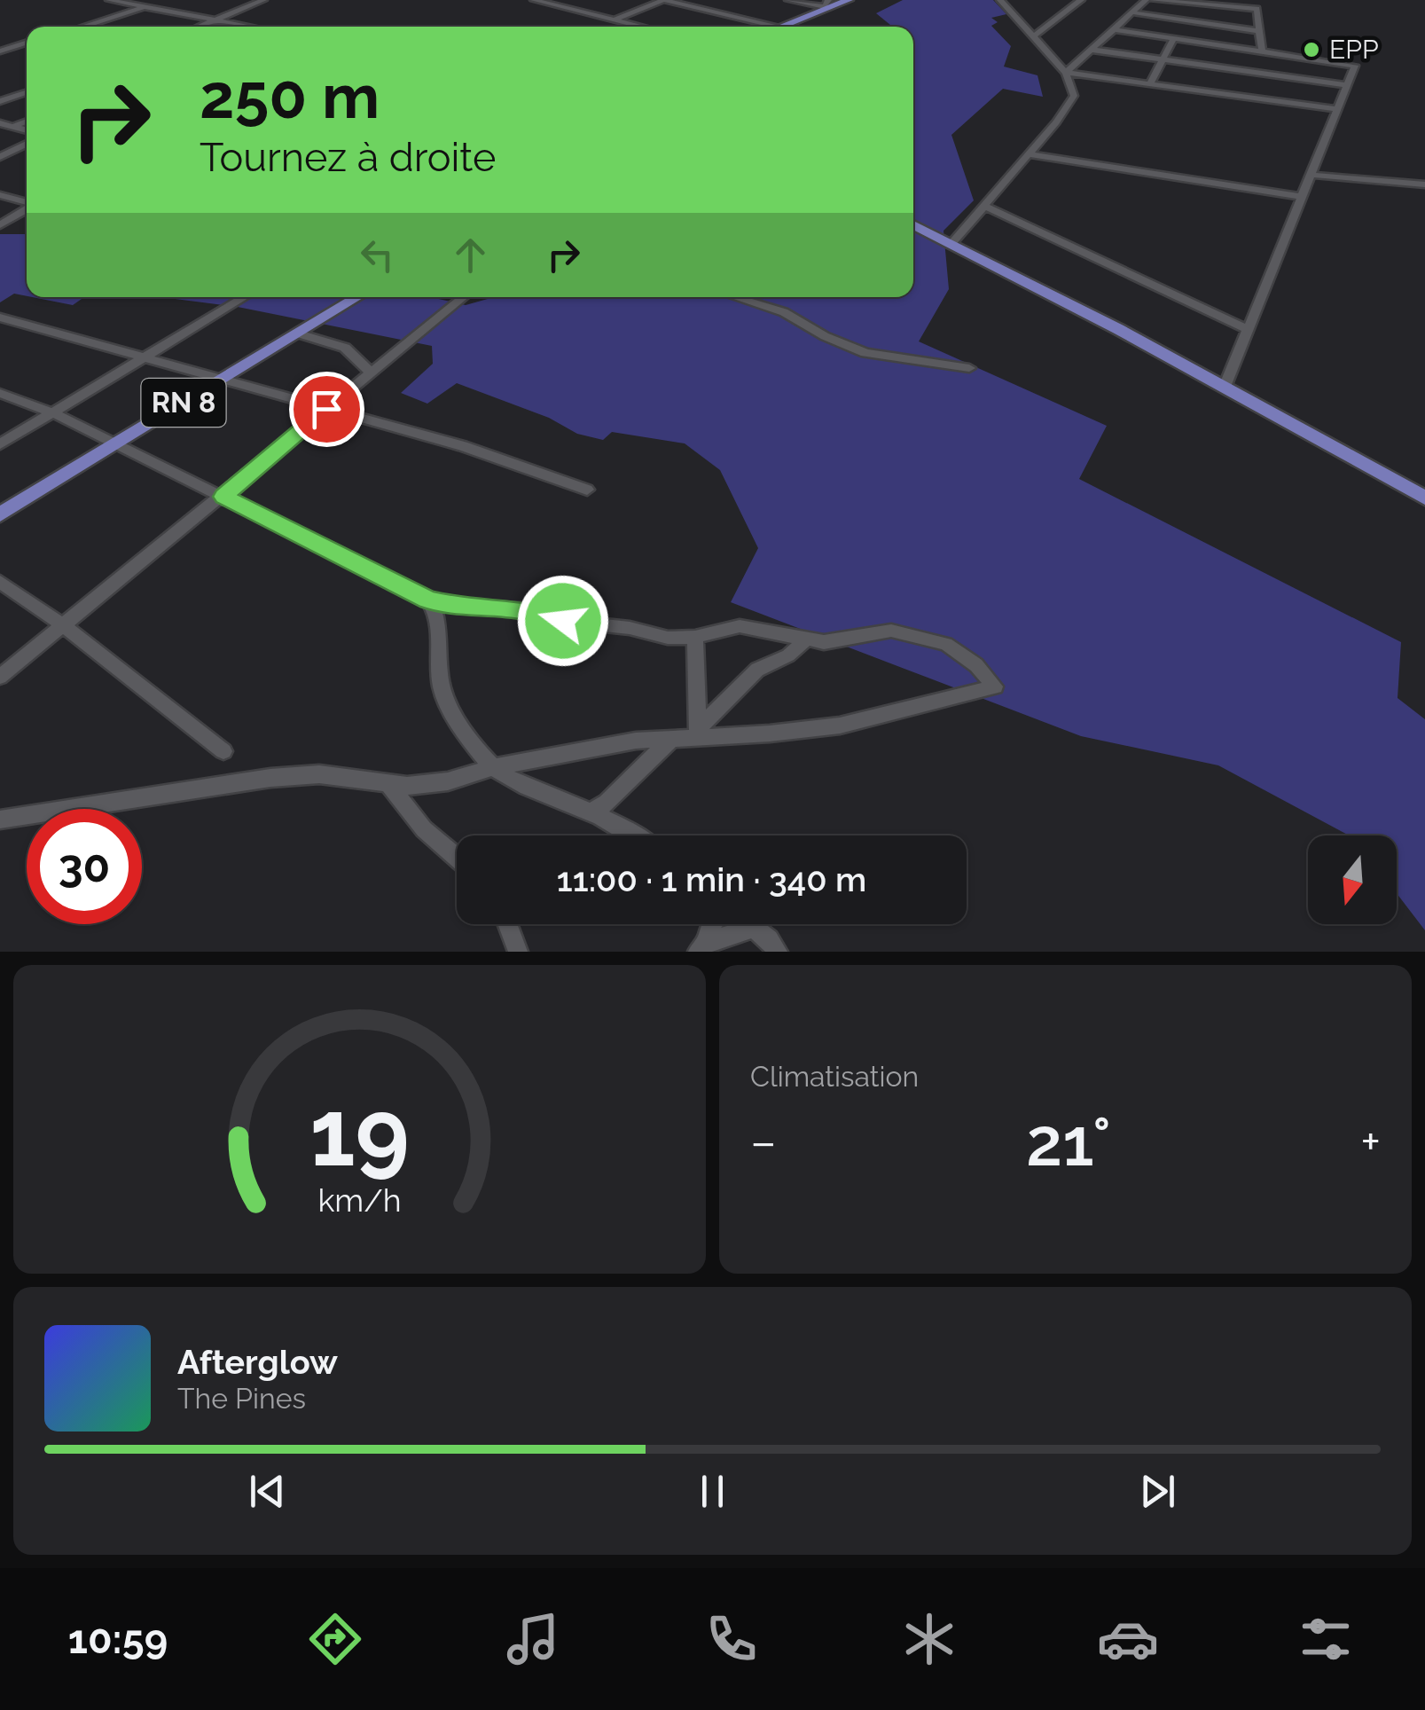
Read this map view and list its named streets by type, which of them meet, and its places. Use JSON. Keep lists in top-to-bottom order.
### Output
{
  "streets": {
    "main road": ["RN 8"]
  },
  "places": ["EPP"],
  "north": "bottom",
  "page": {
    "turn": ["250 m", "Tournez à droite"],
    "limit": "30",
    "trip": "11:00 · 1 min · 340 m",
    "tile": "Climatisation",
    "heat": ["−", "21°", "+"],
    "song": ["Afterglow", "The Pines"],
    "tabs": "10:59",
    "gauge": ["19", "km/h"]
  }
}
